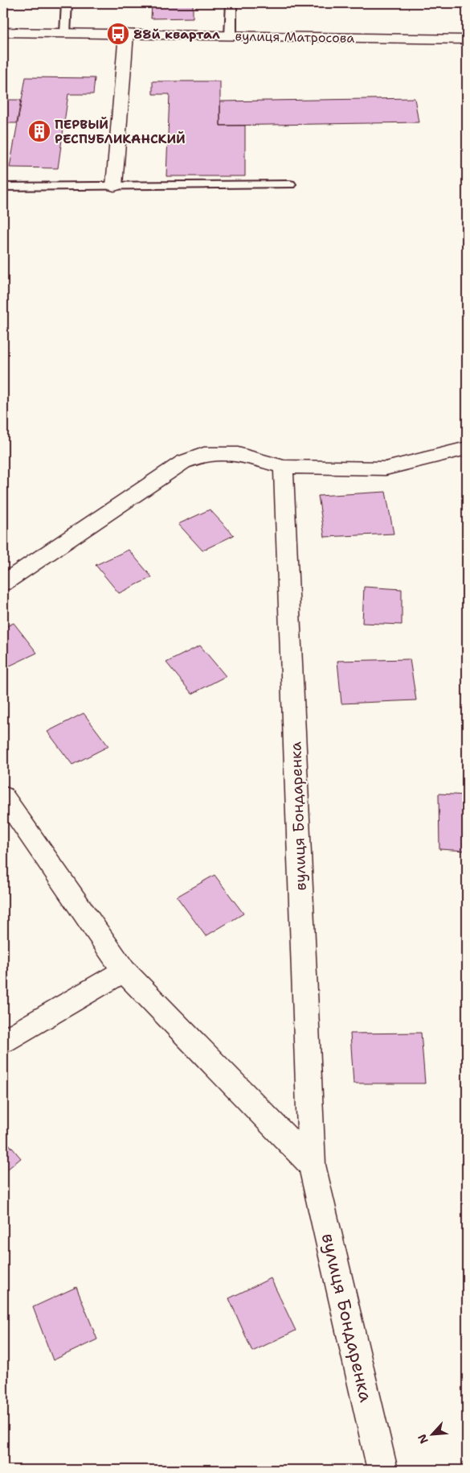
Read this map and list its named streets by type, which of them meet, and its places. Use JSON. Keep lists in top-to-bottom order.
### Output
{
  "streets": {
    "street": ["вулиця Матросова", "вулиця Бондаренка"]
  },
  "places": {
    "bus stop": ["88й квартал"],
    "building": ["ПЕРВЫЙ РЕСПУБЛИКАНСКИЙ"]
  },
  "north": "bottom left"
}
